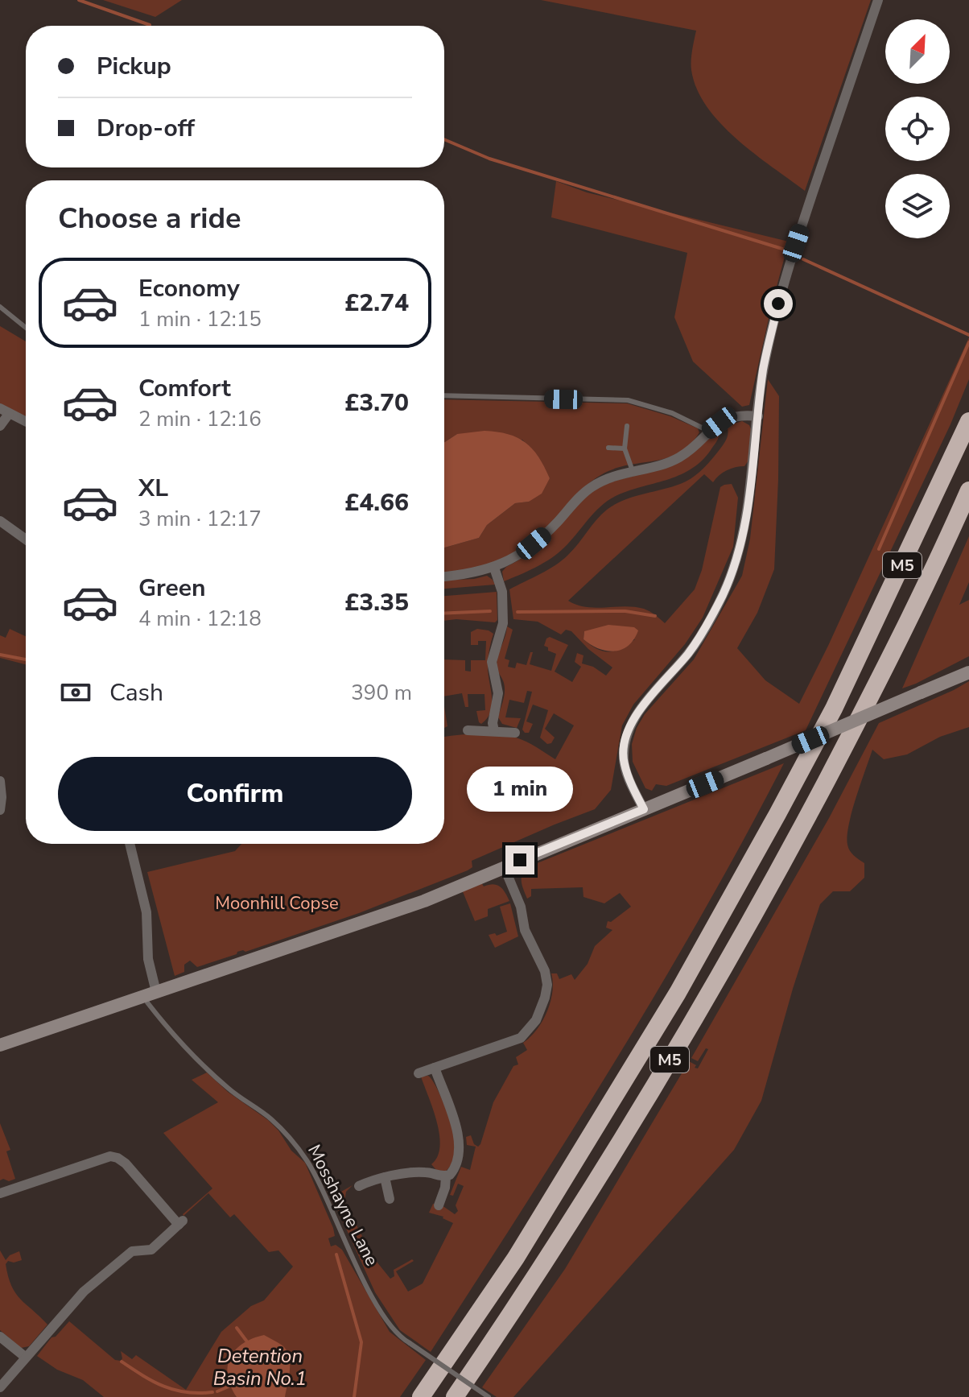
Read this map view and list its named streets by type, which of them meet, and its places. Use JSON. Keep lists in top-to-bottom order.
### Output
{
  "streets": {
    "highway": ["M5"],
    "lane": ["Mosshayne Lane"]
  },
  "water": ["Detention Basin No.1"],
  "parks": ["Moonhill Copse"],
  "north": "top right",
  "page": {
    "banner": ["Pickup", "Drop-off"],
    "heading": "Choose a ride",
    "list": [
      {
        "name": "Economy",
        "note": "1 min · 12:15",
        "value": "£2.74"
      },
      {
        "name": "Comfort",
        "note": "2 min · 12:16",
        "value": "£3.70"
      },
      {
        "name": "XL",
        "note": "3 min · 12:17",
        "value": "£4.66"
      },
      {
        "name": "Green",
        "note": "4 min · 12:18",
        "value": "£3.35"
      }
    ],
    "pay": ["Cash", "390 m"],
    "buttons": "Confirm",
    "bubble": "1 min"
  }
}
